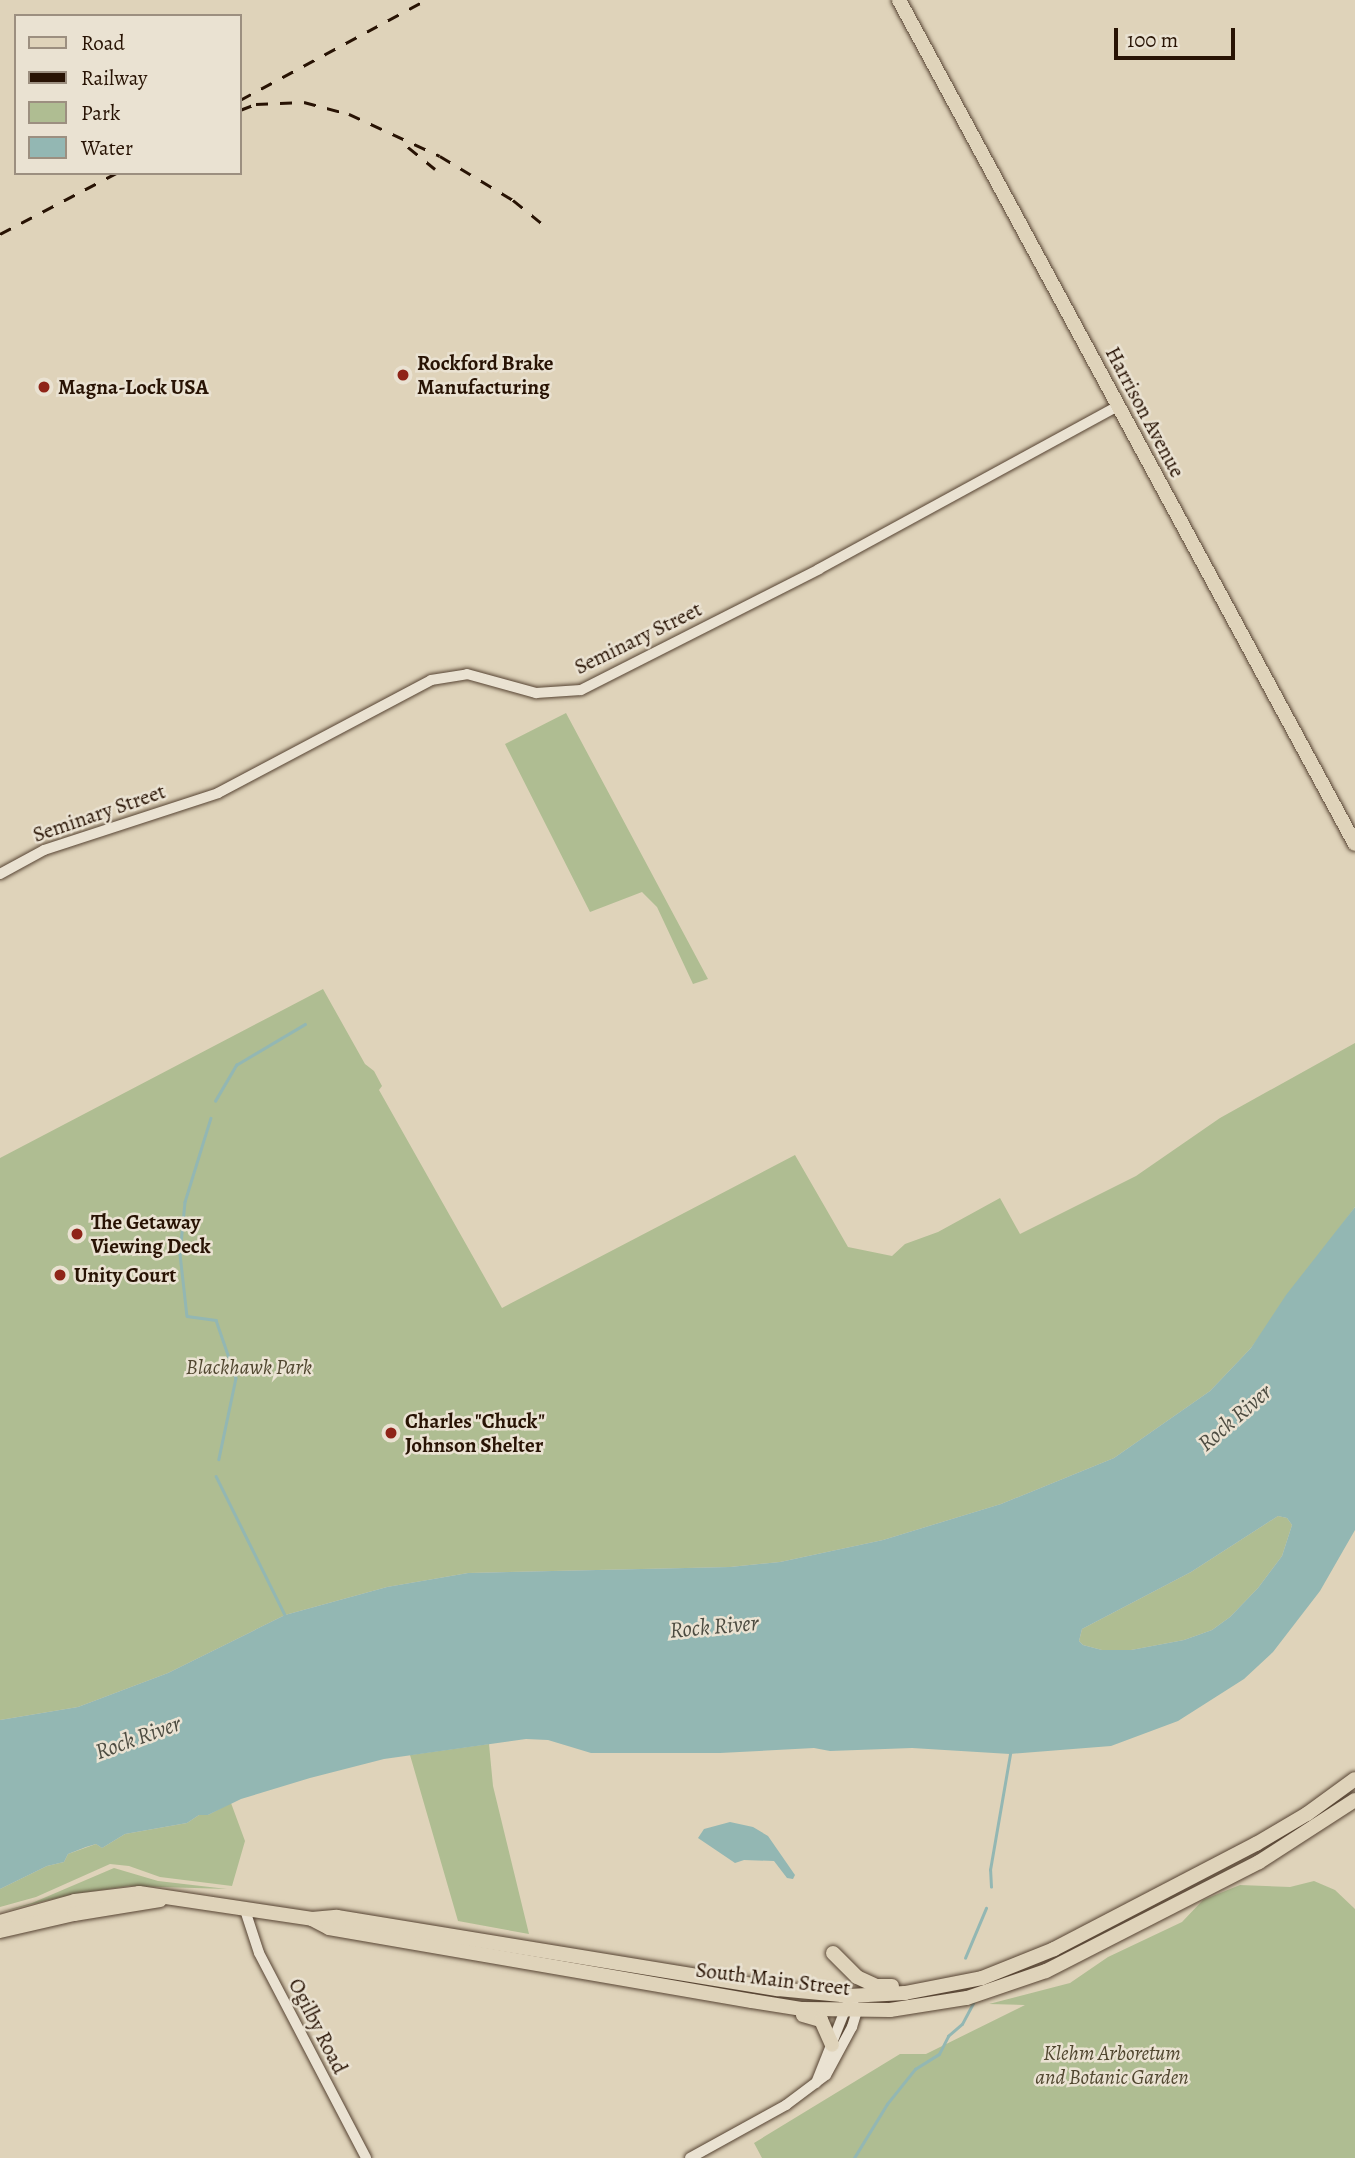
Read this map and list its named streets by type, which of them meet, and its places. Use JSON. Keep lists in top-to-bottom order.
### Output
{
  "streets": {
    "main road": ["Harrison Avenue", "South Main Street"],
    "street": ["Seminary Street", "Ogilby Road"]
  },
  "crossings": [
    ["Harrison Avenue", "Seminary Street"],
    ["South Main Street", "Ogilby Road"]
  ],
  "water": ["Rock River"],
  "parks": ["Blackhawk Park", "Klehm Arboretum and Botanic Garden"],
  "places": [
    "Rockford Brake Manufacturing",
    "Magna-Lock USA",
    "The Getaway Viewing Deck",
    "Unity Court",
    "Charles \"Chuck\" Johnson Shelter"
  ],
  "legend": [
    "Road",
    "Railway",
    "Park",
    "Water"
  ],
  "scale_bar": "100 m"
}
